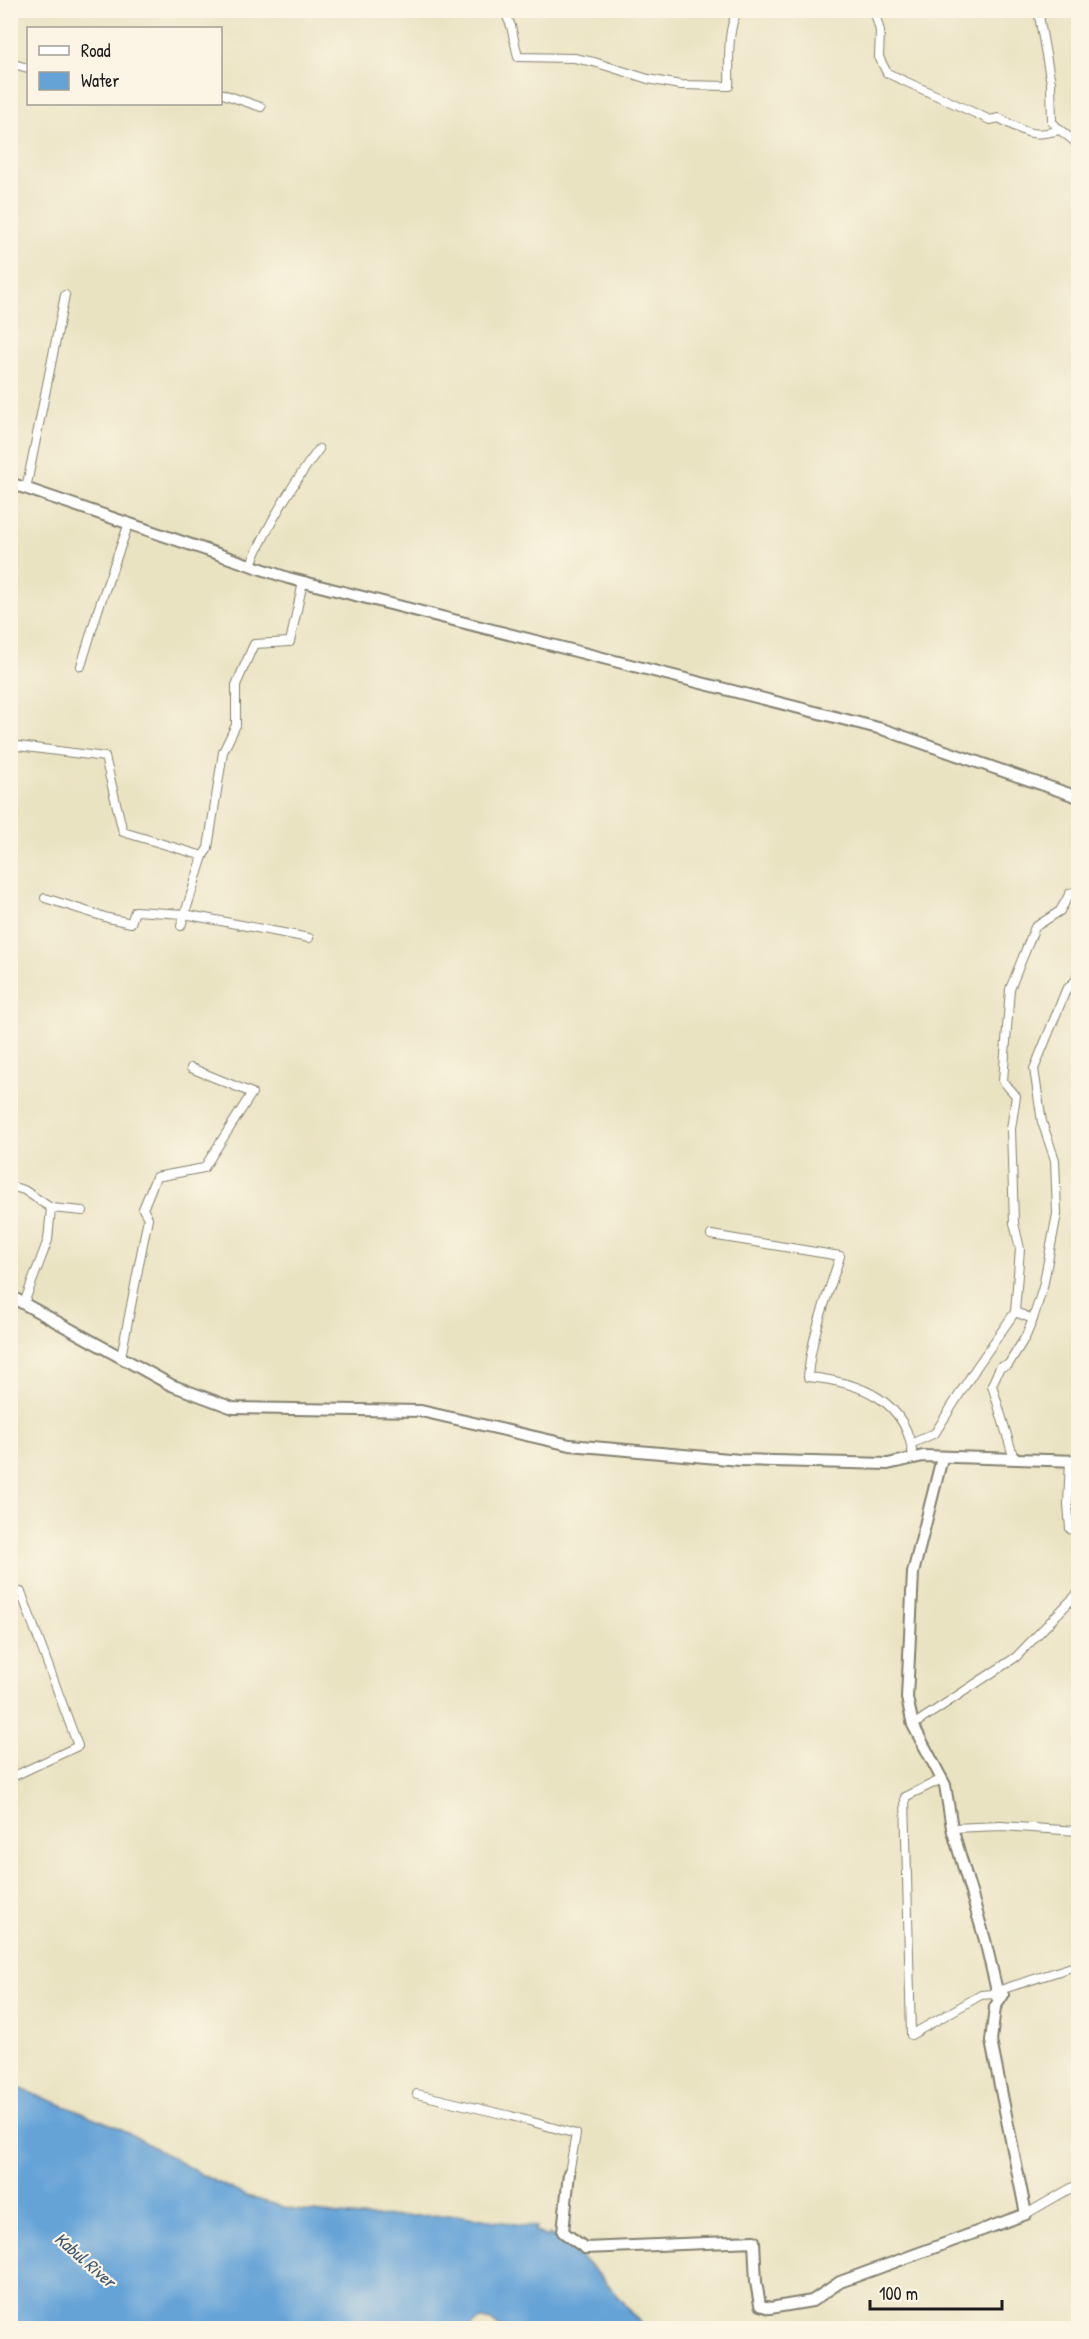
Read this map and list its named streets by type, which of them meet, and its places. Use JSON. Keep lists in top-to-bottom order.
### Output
{
  "water": ["Kabul River"],
  "legend": ["Road", "Water"],
  "scale_bar": "100 m"
}
